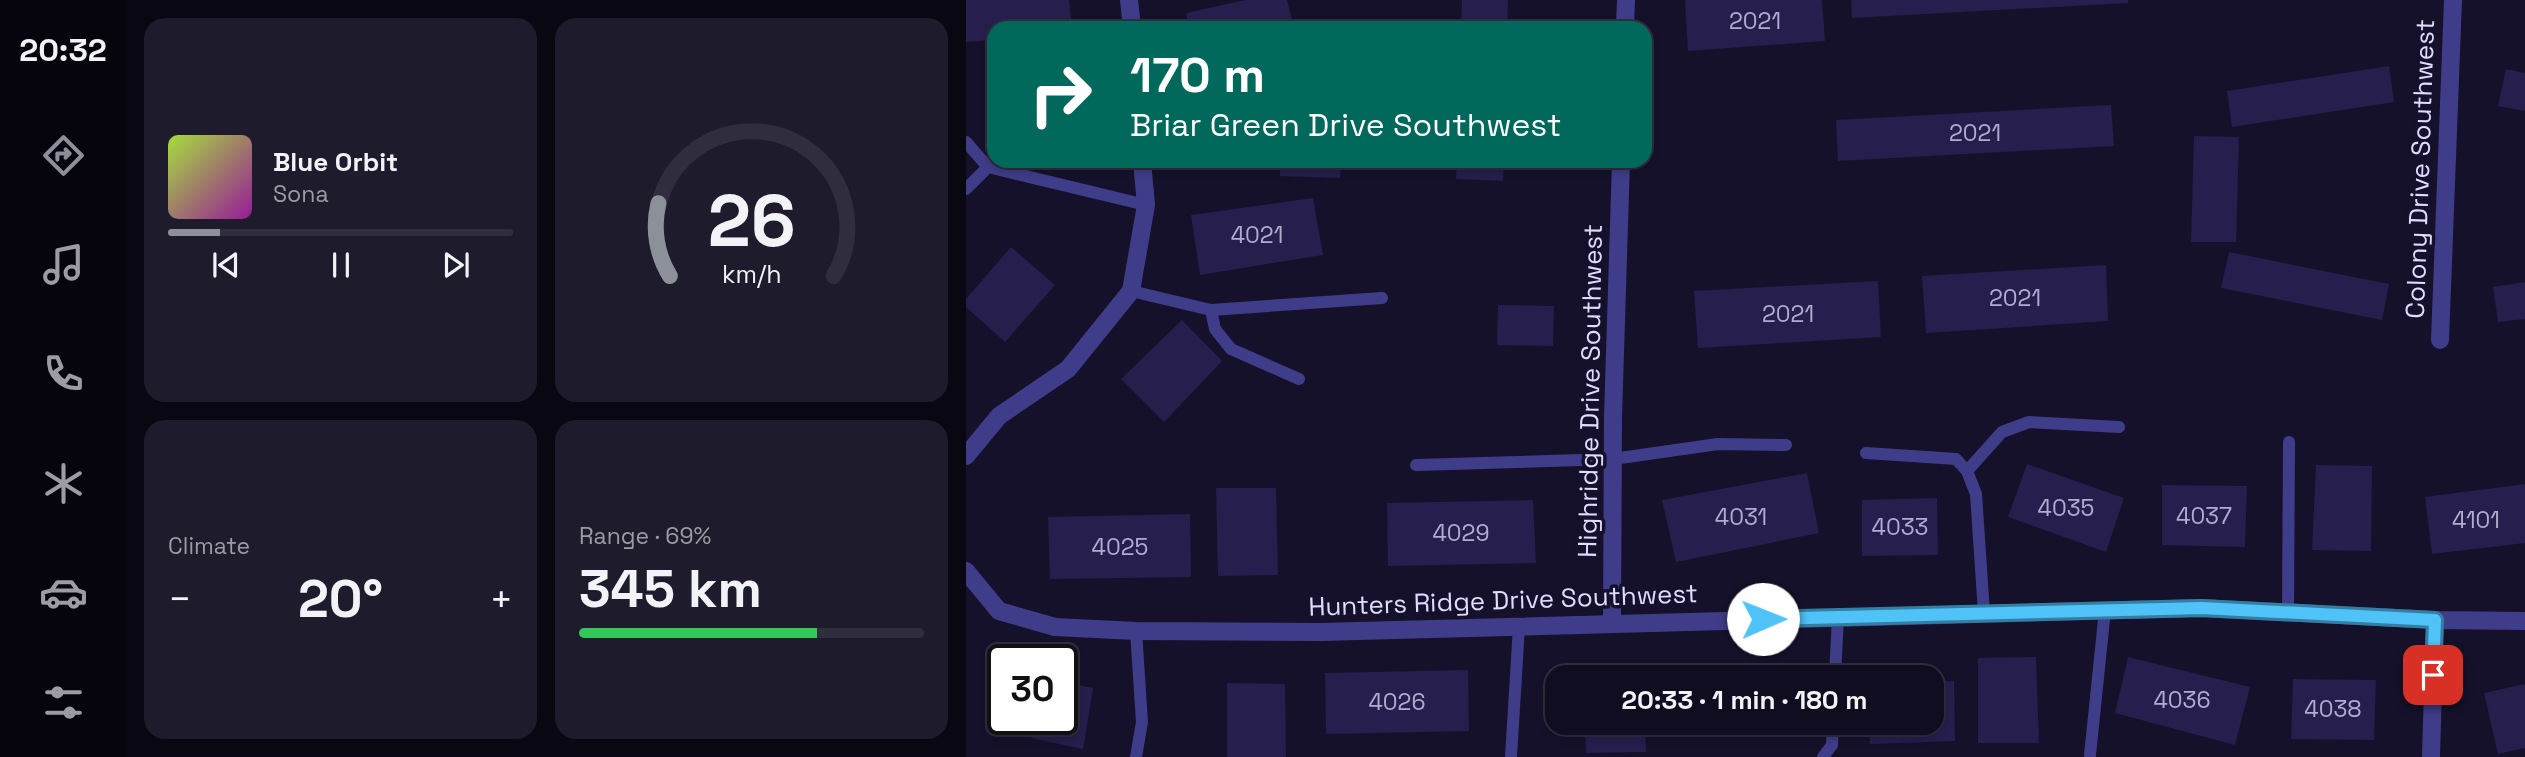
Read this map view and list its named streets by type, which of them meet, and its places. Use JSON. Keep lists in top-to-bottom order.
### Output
{
  "streets": {
    "street": ["Colony Drive Southwest", "Highridge Drive Southwest", "Hunters Ridge Drive Southwest"]
  },
  "crossings": [
    ["Highridge Drive Southwest", "Hunters Ridge Drive Southwest"]
  ],
  "house_numbers": [
    "2021",
    "2021",
    "4021",
    "2021",
    "2021",
    "4035",
    "4037",
    "4031",
    "4101",
    "4033",
    "4029",
    "4025",
    "4036",
    "4026",
    "4038"
  ],
  "page": {
    "tabs": "20:32",
    "turn": ["170 m", "Briar Green Drive Southwest"],
    "song": ["Blue Orbit", "Sona"],
    "tile": [
      "Climate",
      ["Range · 69%", "345 km"]
    ],
    "heat": ["−", "20°", "+"],
    "limit": "30",
    "trip": "20:33 · 1 min · 180 m",
    "gauge": ["26", "km/h"]
  }
}
